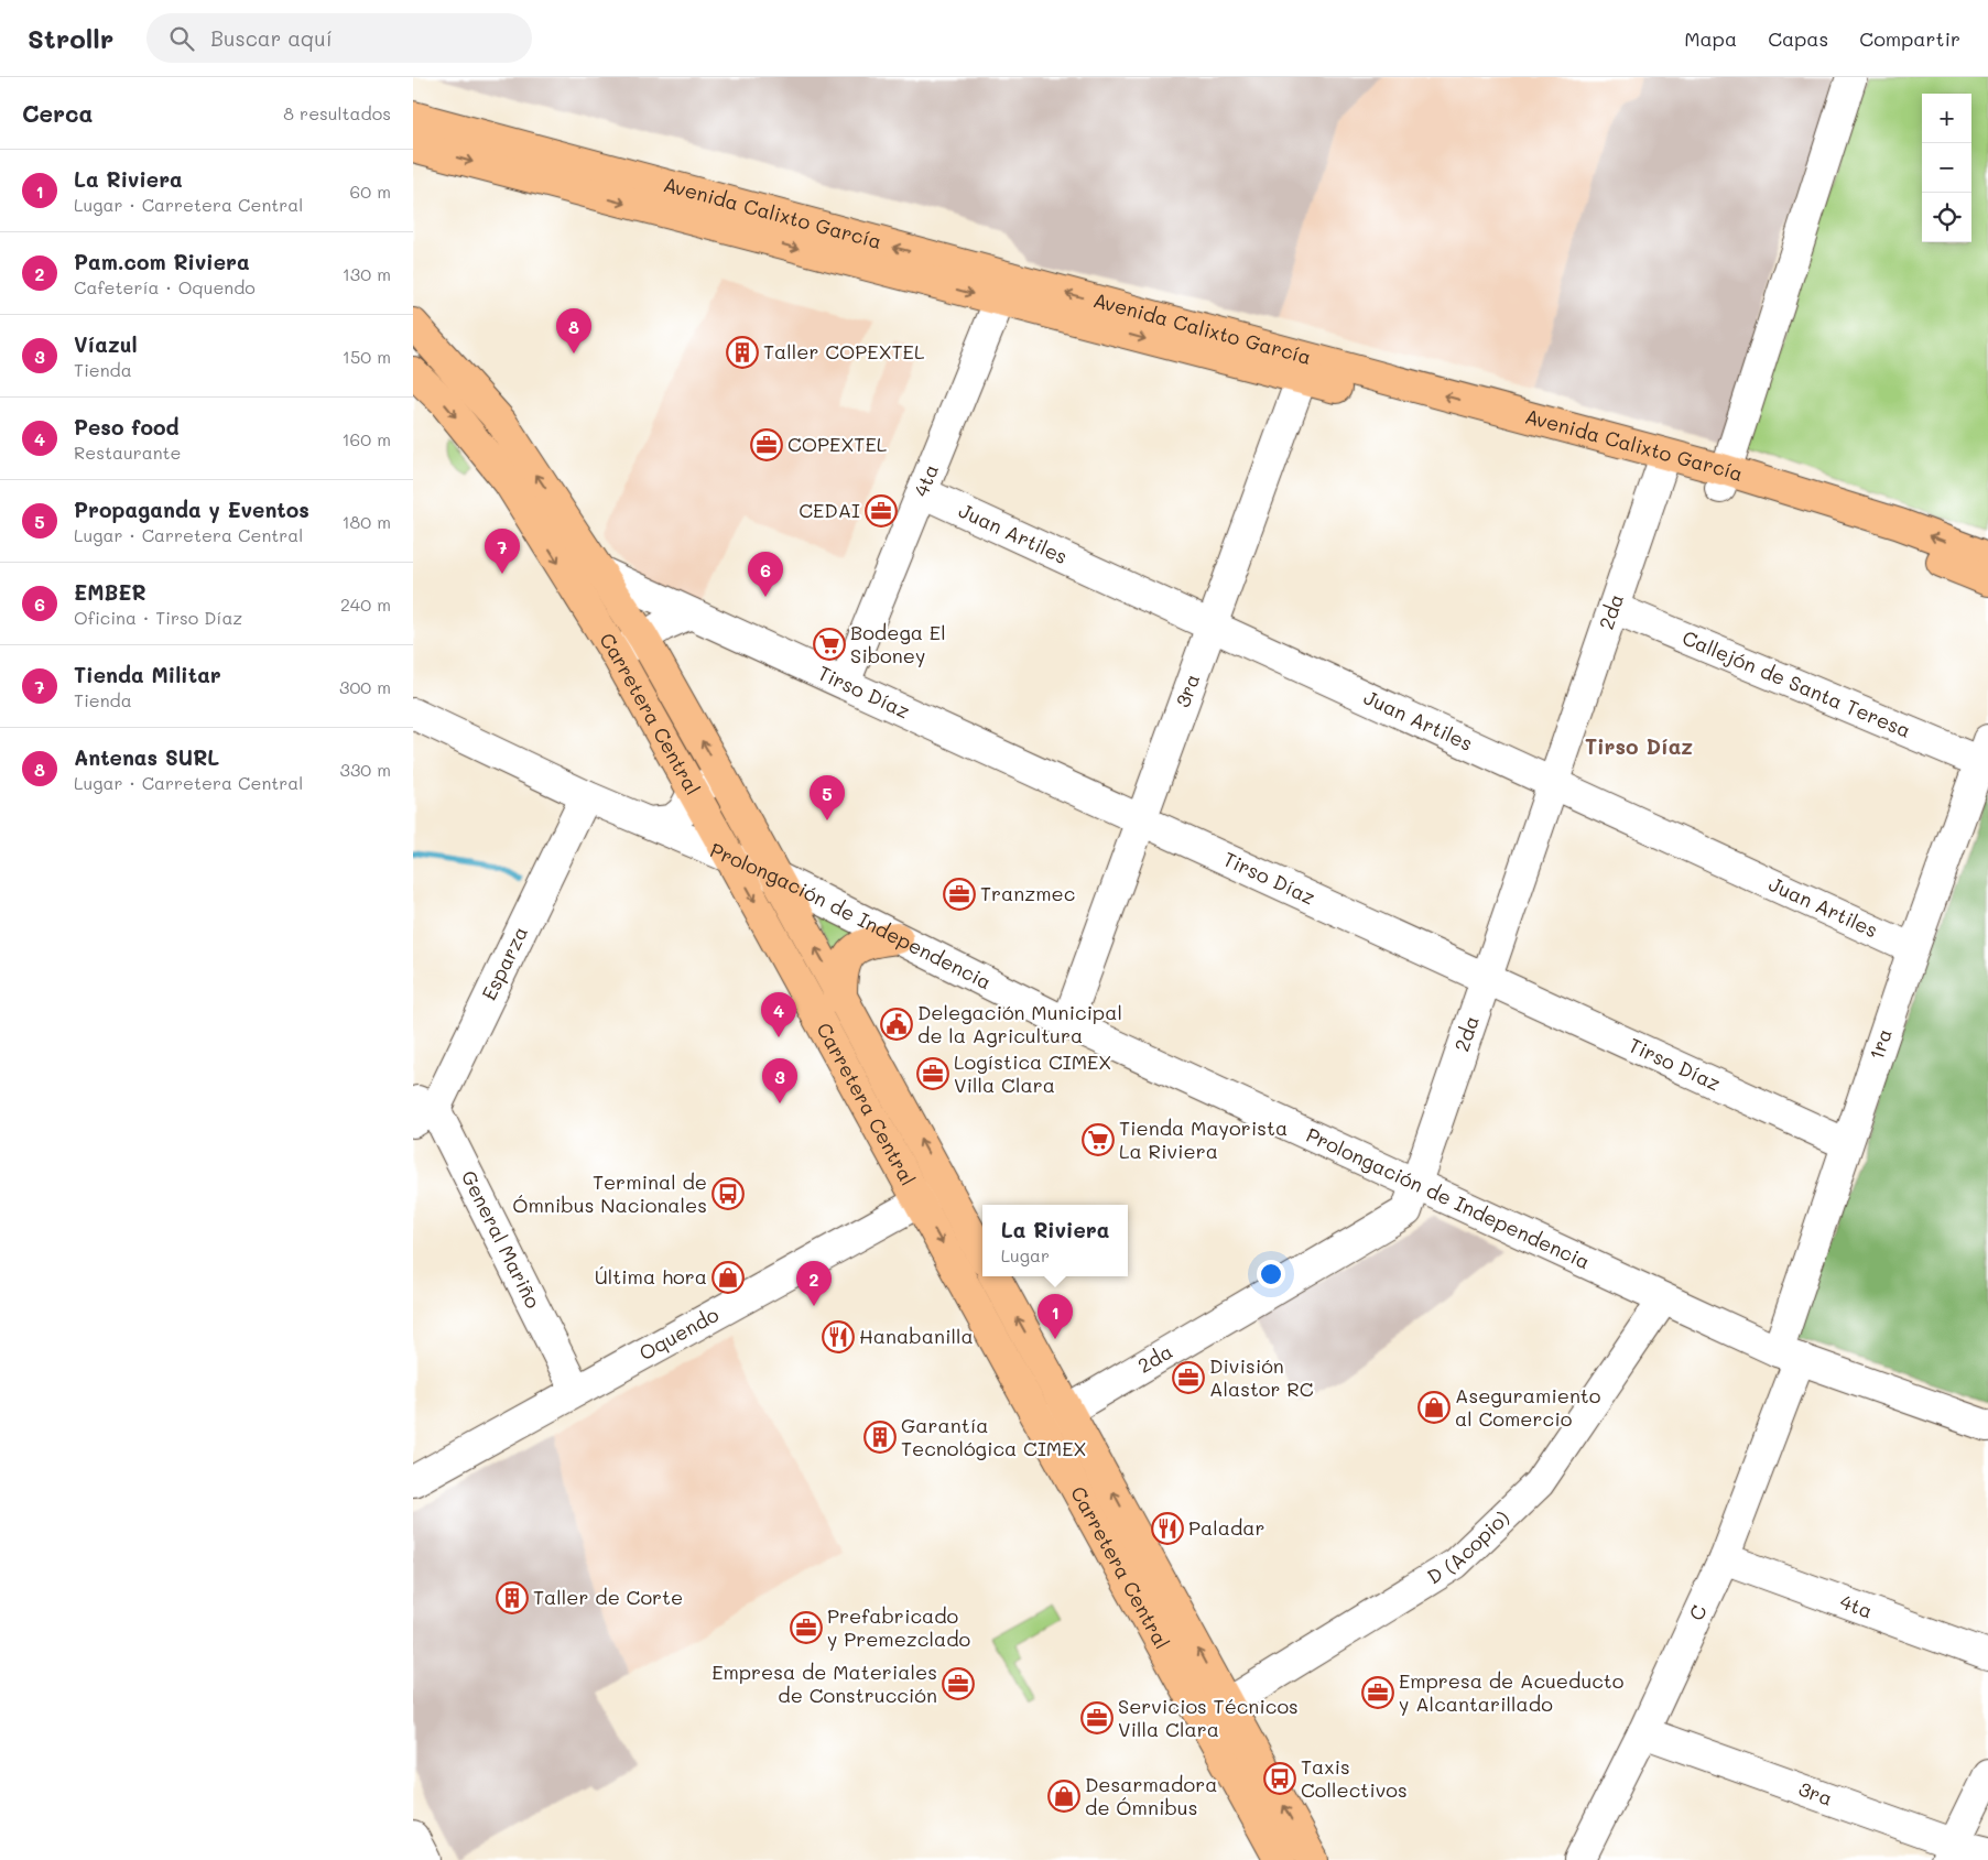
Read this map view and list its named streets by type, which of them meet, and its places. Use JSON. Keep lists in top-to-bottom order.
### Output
{
  "streets": {
    "main road": ["Avenida Calixto García", "Carretera Central"],
    "street": [
      "4ta",
      "Juan Artiles",
      "2da",
      "Callejón de Santa Teresa",
      "3ra",
      "Tirso Díaz",
      "Prolongación de Independencia",
      "Esparza",
      "1ra",
      "General Mariño",
      "Oquendo",
      "D (Acopio)",
      "C"
    ]
  },
  "crossings": [
    ["Avenida Calixto García", "4ta"],
    ["Avenida Calixto García", "2da"],
    ["Avenida Calixto García", "3ra"],
    ["4ta", "Juan Artiles"],
    ["4ta", "Tirso Díaz"],
    ["4ta", "C"],
    ["Juan Artiles", "2da"],
    ["Juan Artiles", "3ra"],
    ["Juan Artiles", "1ra"],
    ["2da", "Callejón de Santa Teresa"],
    ["2da", "Tirso Díaz"],
    ["2da", "Carretera Central"],
    ["2da", "Prolongación de Independencia"],
    ["Callejón de Santa Teresa", "1ra"],
    ["3ra", "Tirso Díaz"],
    ["3ra", "Prolongación de Independencia"],
    ["3ra", "C"],
    ["Tirso Díaz", "Carretera Central"],
    ["Tirso Díaz", "1ra"],
    ["Carretera Central", "Prolongación de Independencia"],
    ["Carretera Central", "Oquendo"],
    ["Carretera Central", "D (Acopio)"],
    ["Prolongación de Independencia", "Esparza"],
    ["Prolongación de Independencia", "1ra"],
    ["Prolongación de Independencia", "D (Acopio)"],
    ["Prolongación de Independencia", "C"],
    ["Esparza", "General Mariño"],
    ["1ra", "C"],
    ["General Mariño", "Oquendo"]
  ],
  "districts": ["Tirso Díaz"],
  "places": {
    "building": ["Taller COPEXTEL", "Garantía Tecnológica CIMEX", "Taller de Corte"],
    "office": [
      "COPEXTEL",
      "CEDAI",
      "Tranzmec",
      "Logística CIMEX Villa Clara",
      "División Alastor RC",
      "Prefabricado y Premezclado",
      "Empresa de Materiales de Construcción",
      "Empresa de Acueducto y Alcantarillado",
      "Servicios Técnicos Villa Clara"
    ],
    "supermarket": ["Bodega El Siboney", "Tienda Mayorista La Riviera"],
    "public building": ["Delegación Municipal de la Agricultura"],
    "bus stop": ["Terminal de Ómnibus Nacionales", "Taxis Collectivos"],
    "shop": ["Última hora", "Aseguramiento al Comercio", "Desarmadora de Ómnibus"],
    "restaurant": ["Hanabanilla", "Paladar"]
  },
  "page": {
    "header": "Strollr",
    "search": "Buscar aquí",
    "nav": ["Mapa", "Capas", "Compartir"],
    "heading": ["Cerca", "8 resultados"],
    "map_buttons": ["+", "−"],
    "list": [
      {
        "mark": "1",
        "name": "La Riviera",
        "note": "Lugar · Carretera Central",
        "value": "60 m"
      },
      {
        "mark": "2",
        "name": "Pam.com Riviera",
        "note": "Cafetería · Oquendo",
        "value": "130 m"
      },
      {
        "mark": "3",
        "name": "Víazul",
        "note": "Tienda",
        "value": "150 m"
      },
      {
        "mark": "4",
        "name": "Peso food",
        "note": "Restaurante",
        "value": "160 m"
      },
      {
        "mark": "5",
        "name": "Propaganda y Eventos",
        "note": "Lugar · Carretera Central",
        "value": "180 m"
      },
      {
        "mark": "6",
        "name": "EMBER",
        "note": "Oficina · Tirso Díaz",
        "value": "240 m"
      },
      {
        "mark": "7",
        "name": "Tienda Militar",
        "note": "Tienda",
        "value": "300 m"
      },
      {
        "mark": "8",
        "name": "Antenas SURL",
        "note": "Lugar · Carretera Central",
        "value": "330 m"
      }
    ],
    "pins": [
      "8",
      "7",
      "6",
      "5",
      "4",
      "3",
      "2",
      "1"
    ],
    "popup": ["La Riviera", "Lugar"]
  }
}
